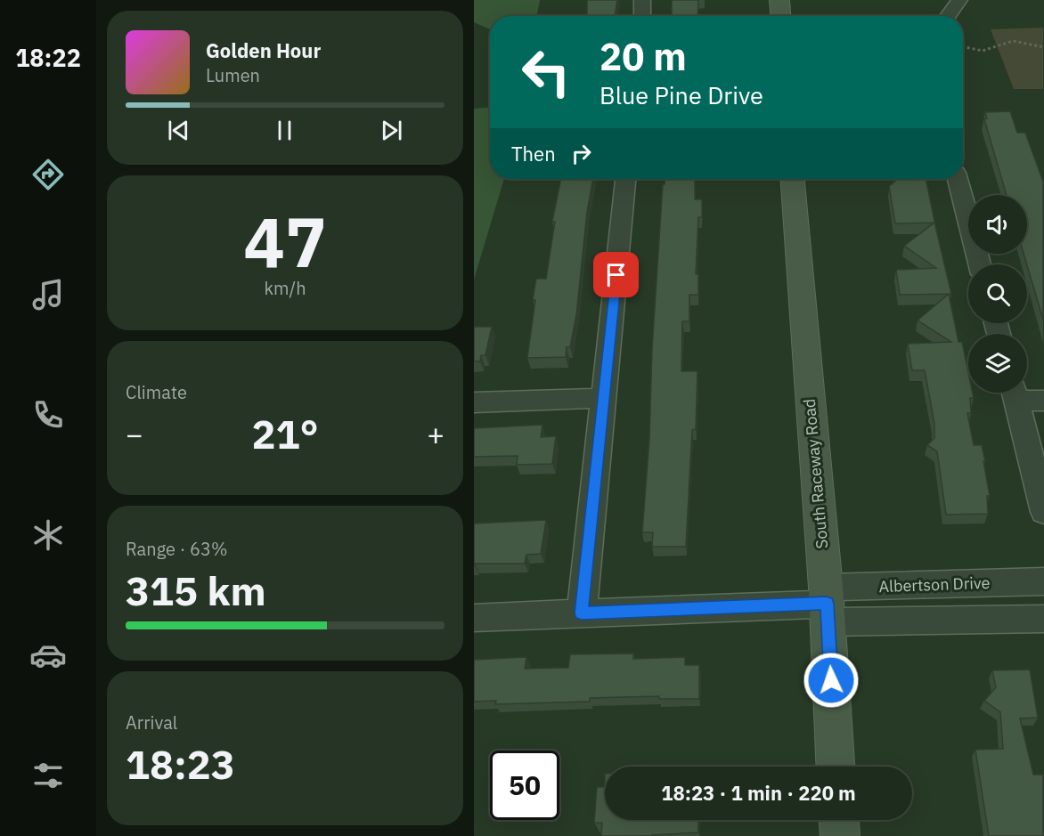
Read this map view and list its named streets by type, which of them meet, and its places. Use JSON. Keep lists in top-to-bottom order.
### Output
{
  "streets": {
    "main road": ["South Raceway Road"],
    "street": ["Albertson Drive"]
  },
  "crossings": [
    ["South Raceway Road", "Albertson Drive"]
  ],
  "page": {
    "tabs": "18:22",
    "turn": ["20 m", "Blue Pine Drive"],
    "song": ["Golden Hour", "Lumen"],
    "then": "Then",
    "tile": [
      ["47", "km/h"],
      "Climate",
      ["Range · 63%", "315 km"],
      ["Arrival", "18:23"]
    ],
    "heat": ["−", "21°", "+"],
    "limit": "50",
    "trip": "18:23 · 1 min · 220 m"
  }
}
